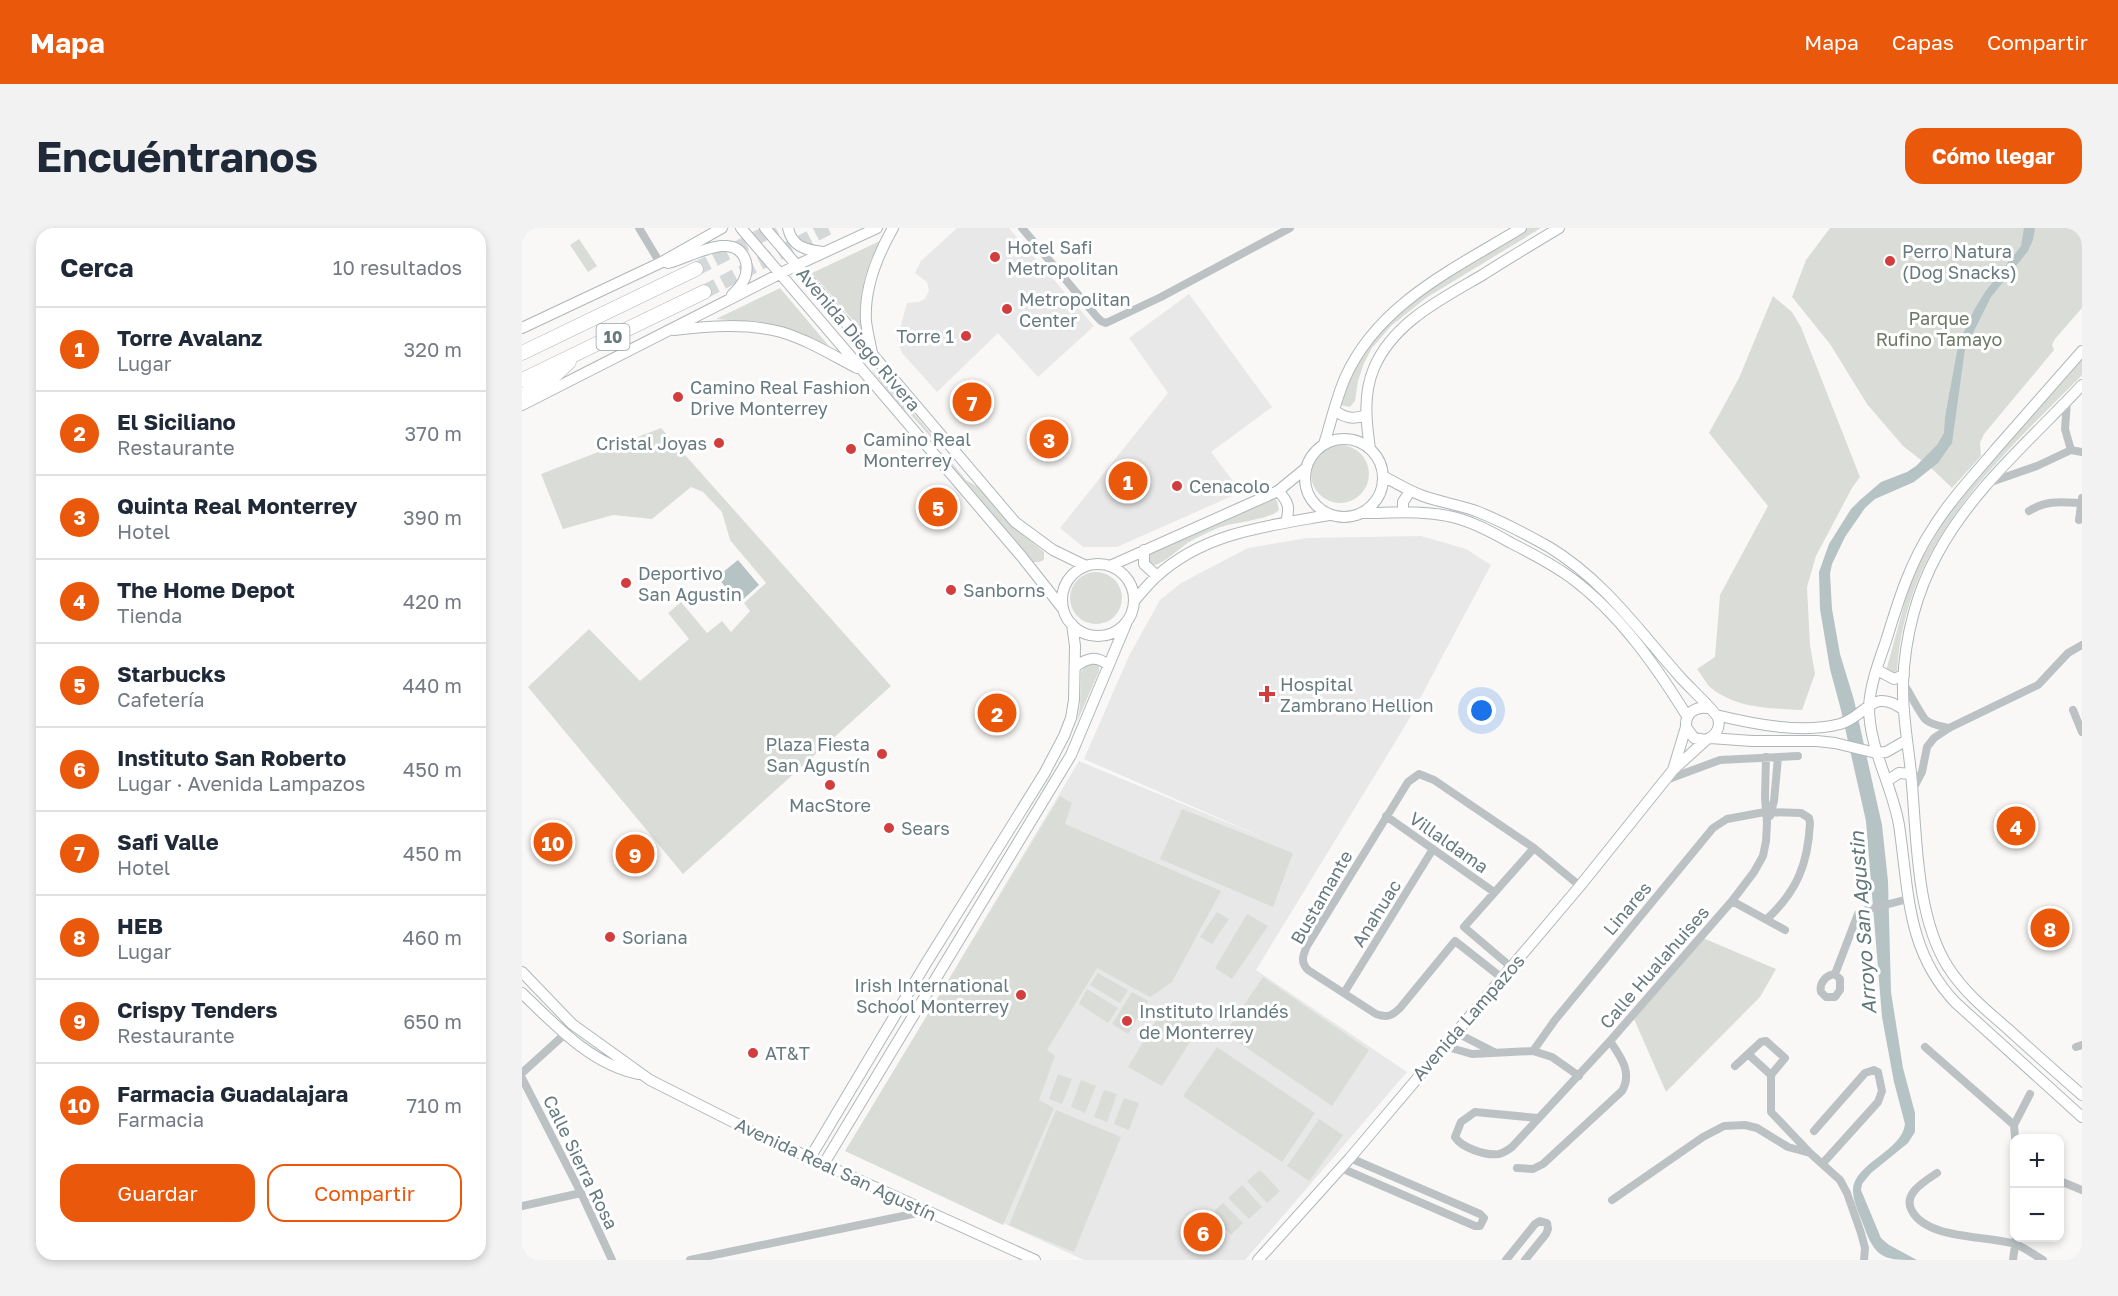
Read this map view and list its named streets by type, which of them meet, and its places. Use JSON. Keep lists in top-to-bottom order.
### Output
{
  "streets": {
    "highway": ["10"],
    "street": [
      "Avenida Diego Rivera",
      "Villaldama",
      "Bustamante",
      "Linares",
      "Anahuac",
      "Calle Hualahuises",
      "Avenida Lampazos",
      "Calle Sierra Rosa",
      "Avenida Real San Agustín"
    ]
  },
  "crossings": [
    ["Villaldama", "Bustamante"],
    ["Villaldama", "Anahuac"],
    ["Bustamante", "Anahuac"],
    ["Bustamante", "Avenida Lampazos"],
    ["Linares", "Calle Hualahuises"]
  ],
  "water": ["Arroyo San Agustin"],
  "parks": ["Parque Rufino Tamayo"],
  "places": {
    "other": [
      "Hotel Safi Metropolitan",
      "Perro Natura (Dog Snacks)",
      "Metropolitan Center",
      "Torre 1",
      "Camino Real Fashion Drive Monterrey",
      "Cristal Joyas",
      "Camino Real Monterrey",
      "Cenacolo",
      "Deportivo San Agustin",
      "Sanborns",
      "Plaza Fiesta San Agustín",
      "MacStore",
      "Sears",
      "Soriana",
      "Irish International School Monterrey",
      "Instituto Irlandés de Monterrey",
      "AT&T"
    ],
    "health": ["Hospital Zambrano Hellion"]
  },
  "page": {
    "header": "Mapa",
    "nav": ["Mapa", "Capas", "Compartir"],
    "buttons": [
      "Cómo llegar",
      ["Guardar", "Compartir"]
    ],
    "title": "Encuéntranos",
    "heading": ["Cerca", "10 resultados"],
    "list": [
      {
        "mark": "1",
        "name": "Torre Avalanz",
        "note": "Lugar",
        "value": "320 m"
      },
      {
        "mark": "2",
        "name": "El Siciliano",
        "note": "Restaurante",
        "value": "370 m"
      },
      {
        "mark": "3",
        "name": "Quinta Real Monterrey",
        "note": "Hotel",
        "value": "390 m"
      },
      {
        "mark": "4",
        "name": "The Home Depot",
        "note": "Tienda",
        "value": "420 m"
      },
      {
        "mark": "5",
        "name": "Starbucks",
        "note": "Cafetería",
        "value": "440 m"
      },
      {
        "mark": "6",
        "name": "Instituto San Roberto",
        "note": "Lugar · Avenida Lampazos",
        "value": "450 m"
      },
      {
        "mark": "7",
        "name": "Safi Valle",
        "note": "Hotel",
        "value": "450 m"
      },
      {
        "mark": "8",
        "name": "HEB",
        "note": "Lugar",
        "value": "460 m"
      },
      {
        "mark": "9",
        "name": "Crispy Tenders",
        "note": "Restaurante",
        "value": "650 m"
      },
      {
        "mark": "10",
        "name": "Farmacia Guadalajara",
        "note": "Farmacia",
        "value": "710 m"
      }
    ],
    "pins": [
      "7",
      "3",
      "1",
      "5",
      "2",
      "4",
      "10",
      "9",
      "8",
      "6"
    ],
    "map_buttons": ["+", "−"]
  }
}
